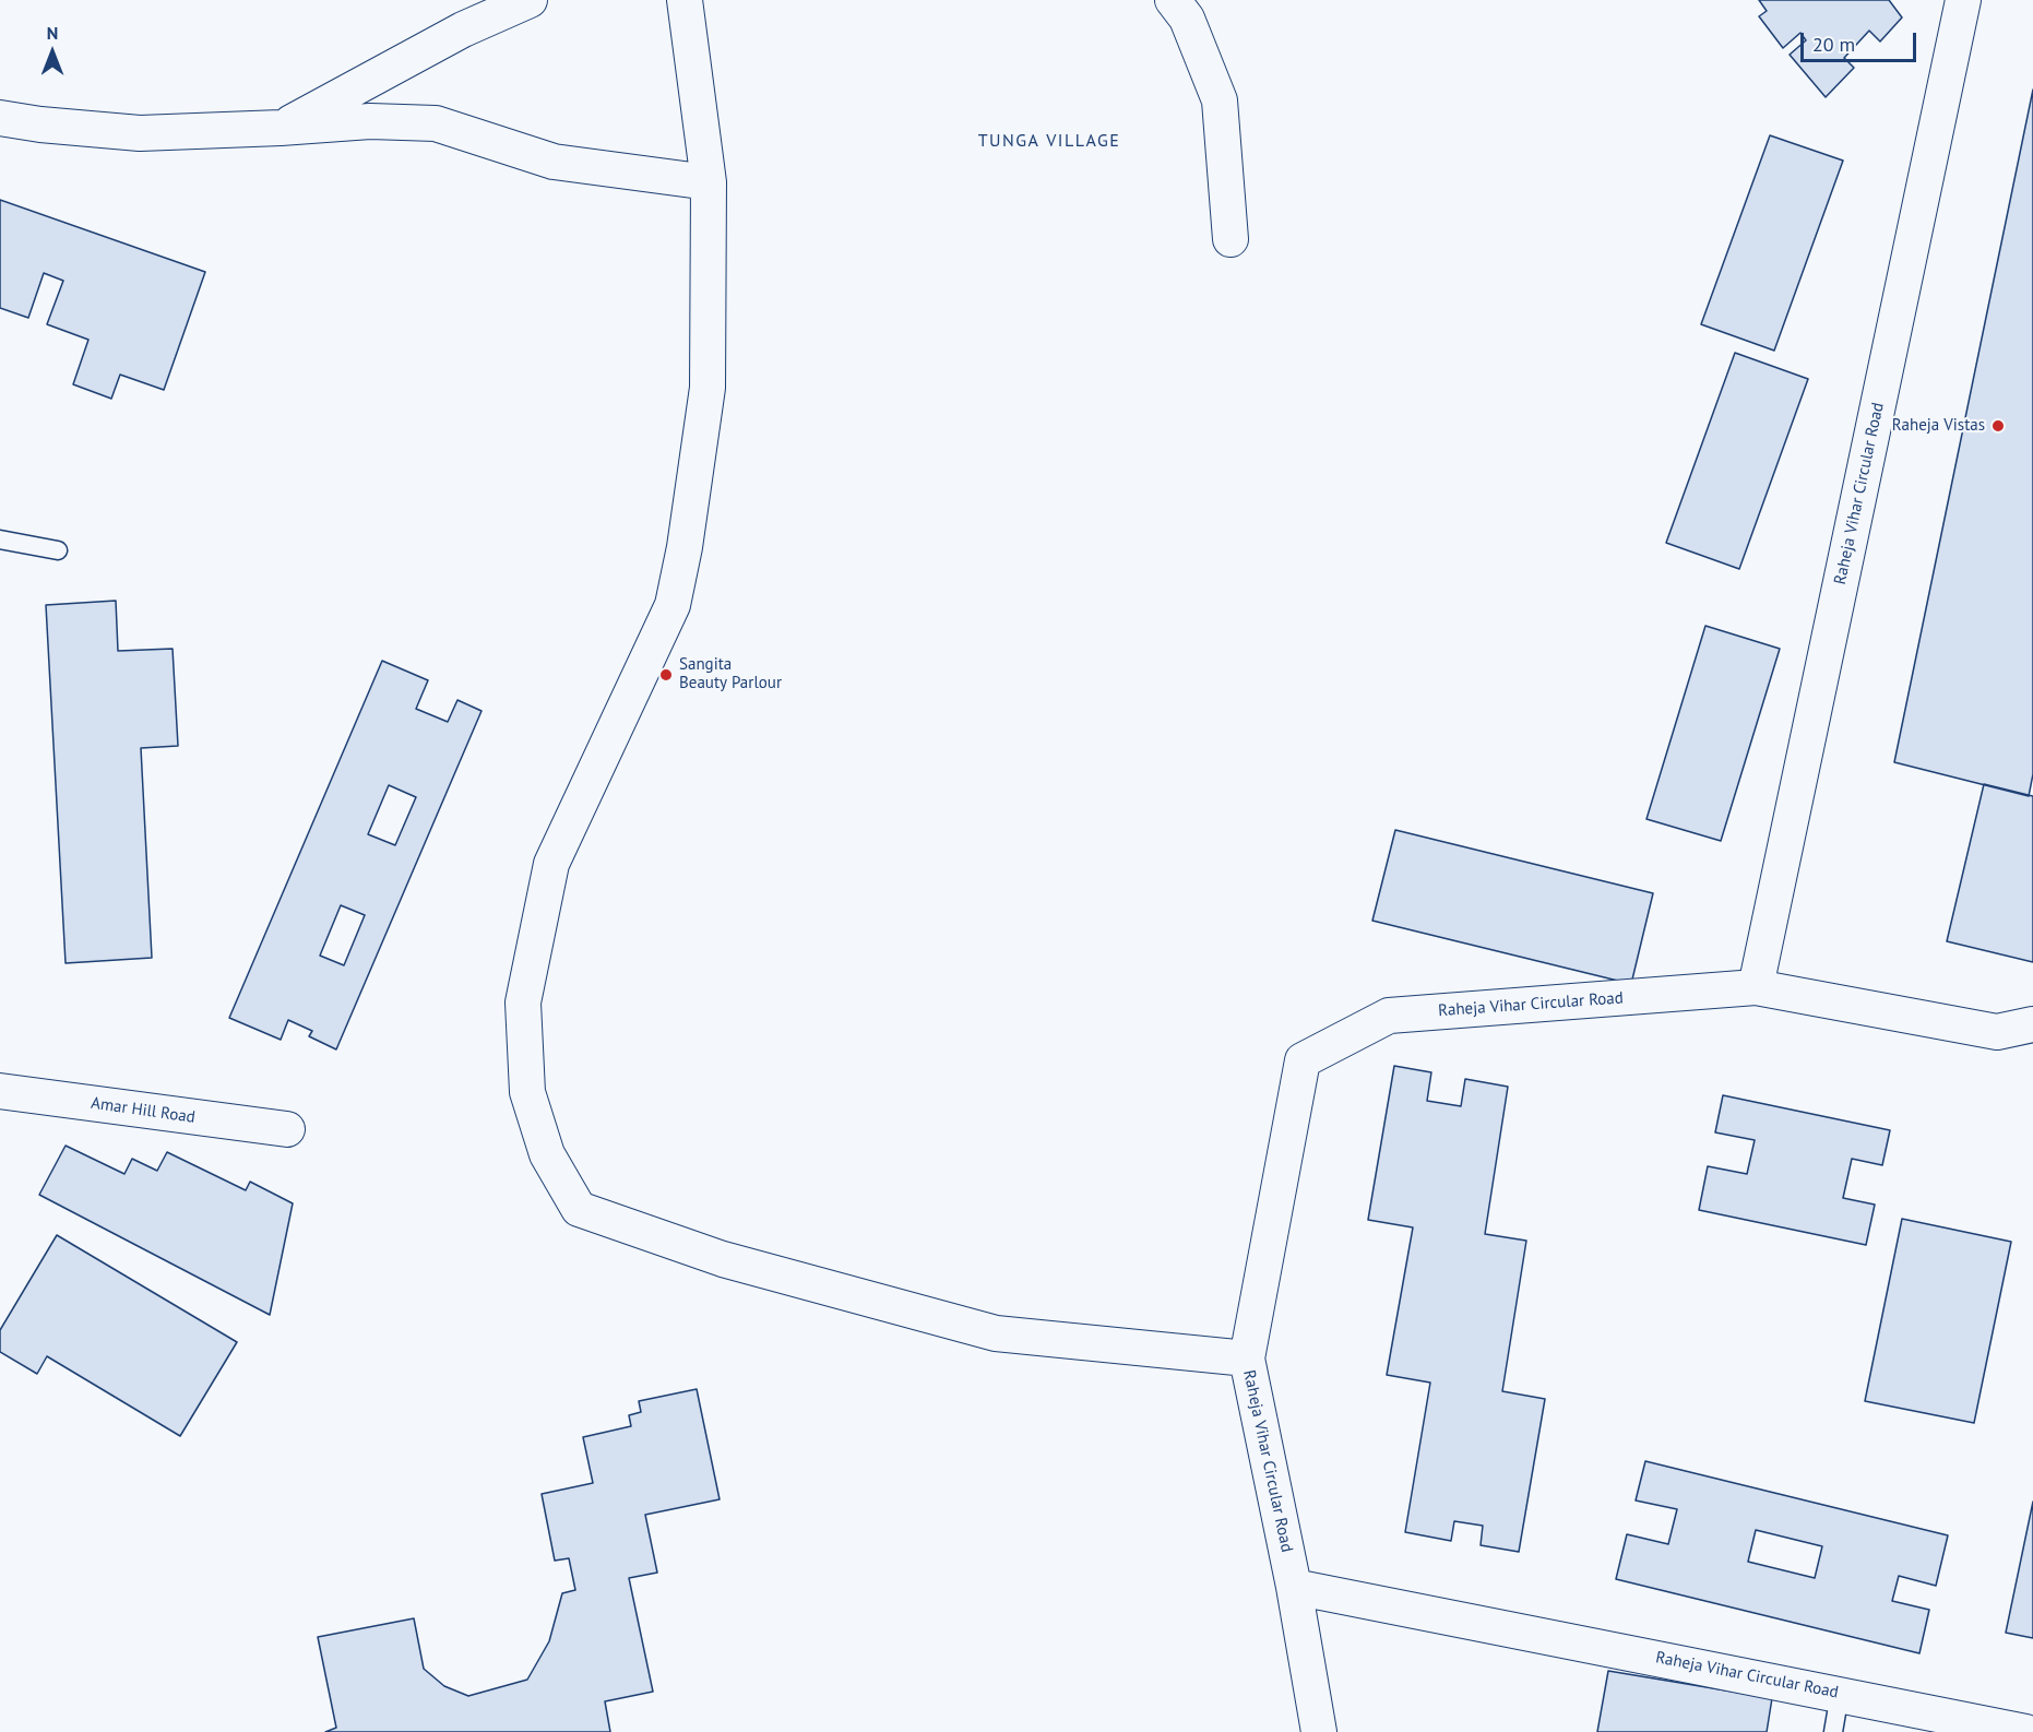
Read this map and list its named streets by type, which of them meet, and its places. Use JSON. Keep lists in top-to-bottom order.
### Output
{
  "streets": {
    "street": ["Raheja Vihar Circular Road", "Amar Hill Road"]
  },
  "districts": ["TUNGA VILLAGE"],
  "places": ["Raheja Vistas", "Sangita Beauty Parlour"],
  "scale_bar": "20 m",
  "north": "top"
}
